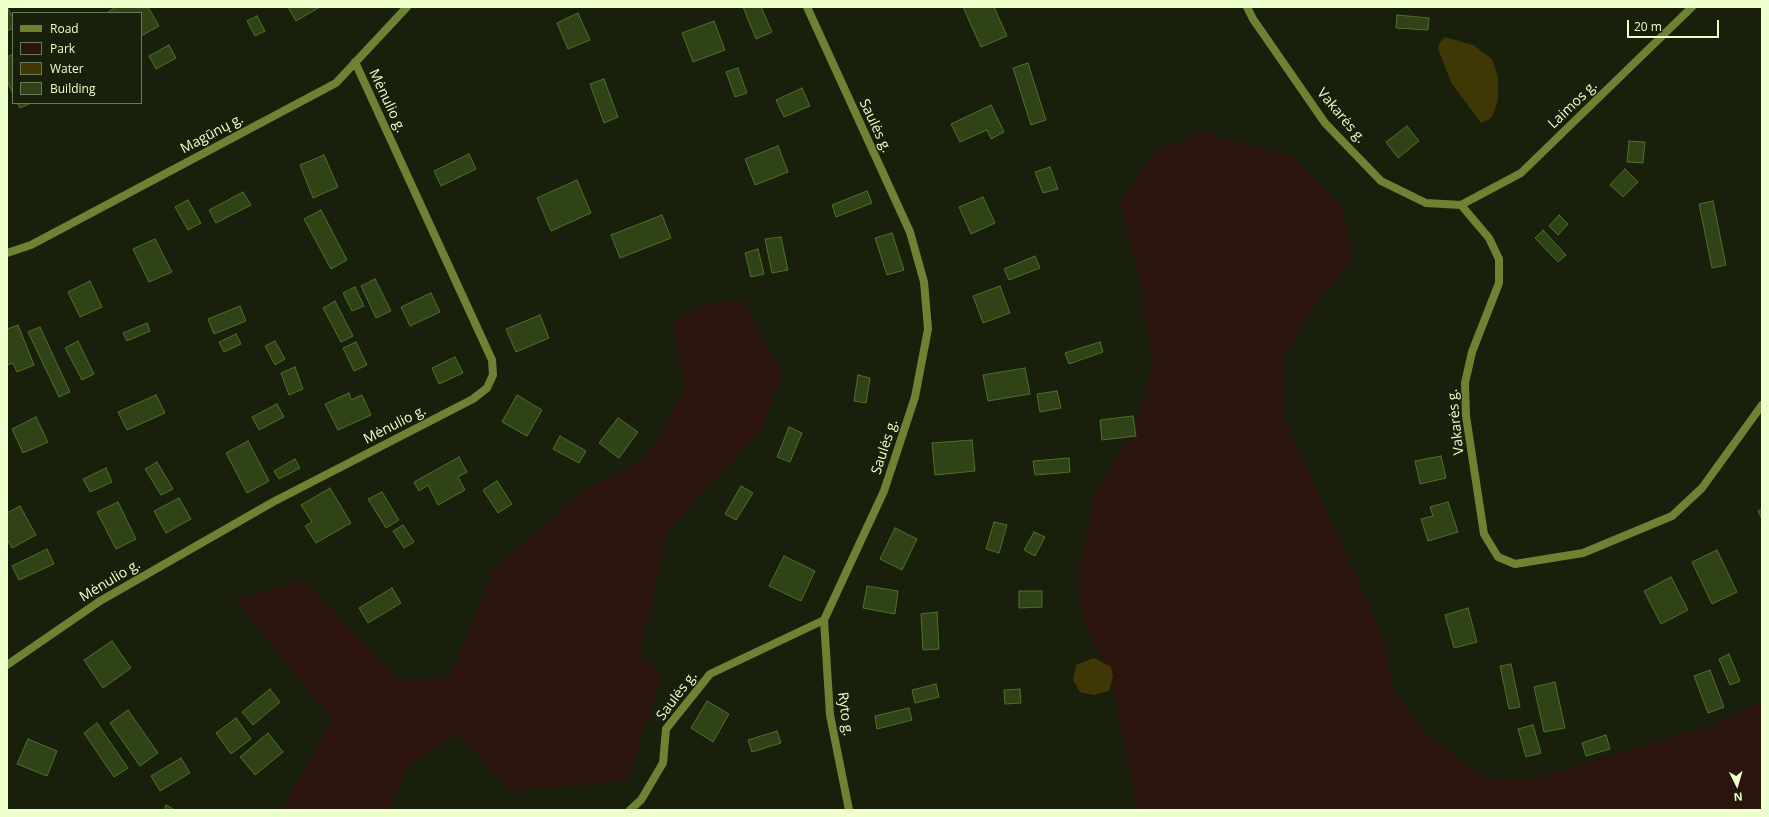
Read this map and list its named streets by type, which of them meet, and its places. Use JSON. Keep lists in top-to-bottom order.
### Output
{
  "streets": {
    "street": [
      "Mėnulio g.",
      "Laimos g.",
      "Vakarės g.",
      "Saulės g.",
      "Magūnų g.",
      "Ryto g."
    ]
  },
  "crossings": [
    ["Mėnulio g.", "Magūnų g."],
    ["Laimos g.", "Vakarės g."],
    ["Saulės g.", "Ryto g."]
  ],
  "legend": [
    "Road",
    "Park",
    "Water",
    "Building"
  ],
  "scale_bar": "20 m",
  "north": "bottom"
}
